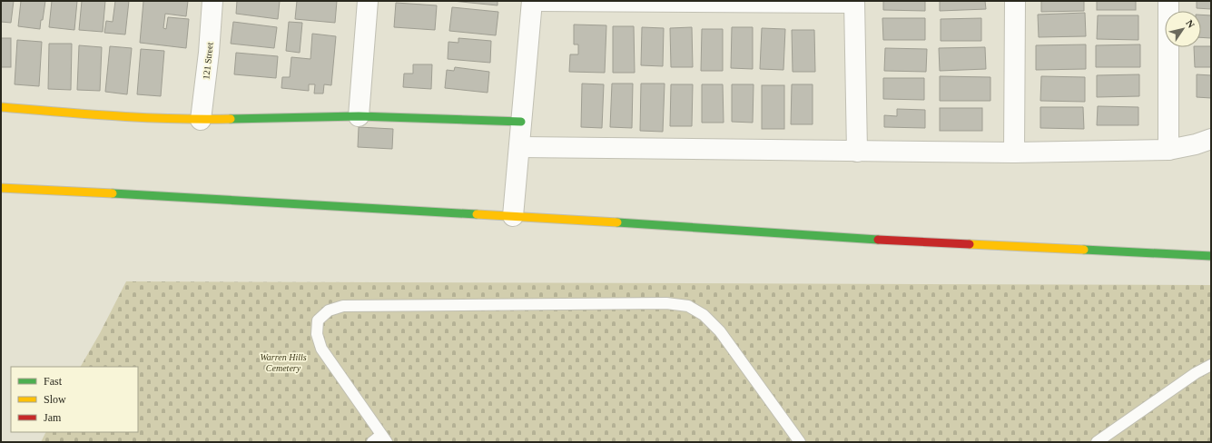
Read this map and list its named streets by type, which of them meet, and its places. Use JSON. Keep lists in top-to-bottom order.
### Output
{
  "streets": {
    "street": ["121 Street"]
  },
  "parks": ["Warren Hills Cemetery"],
  "legend": ["Fast", "Slow", "Jam"],
  "north": "top right"
}
